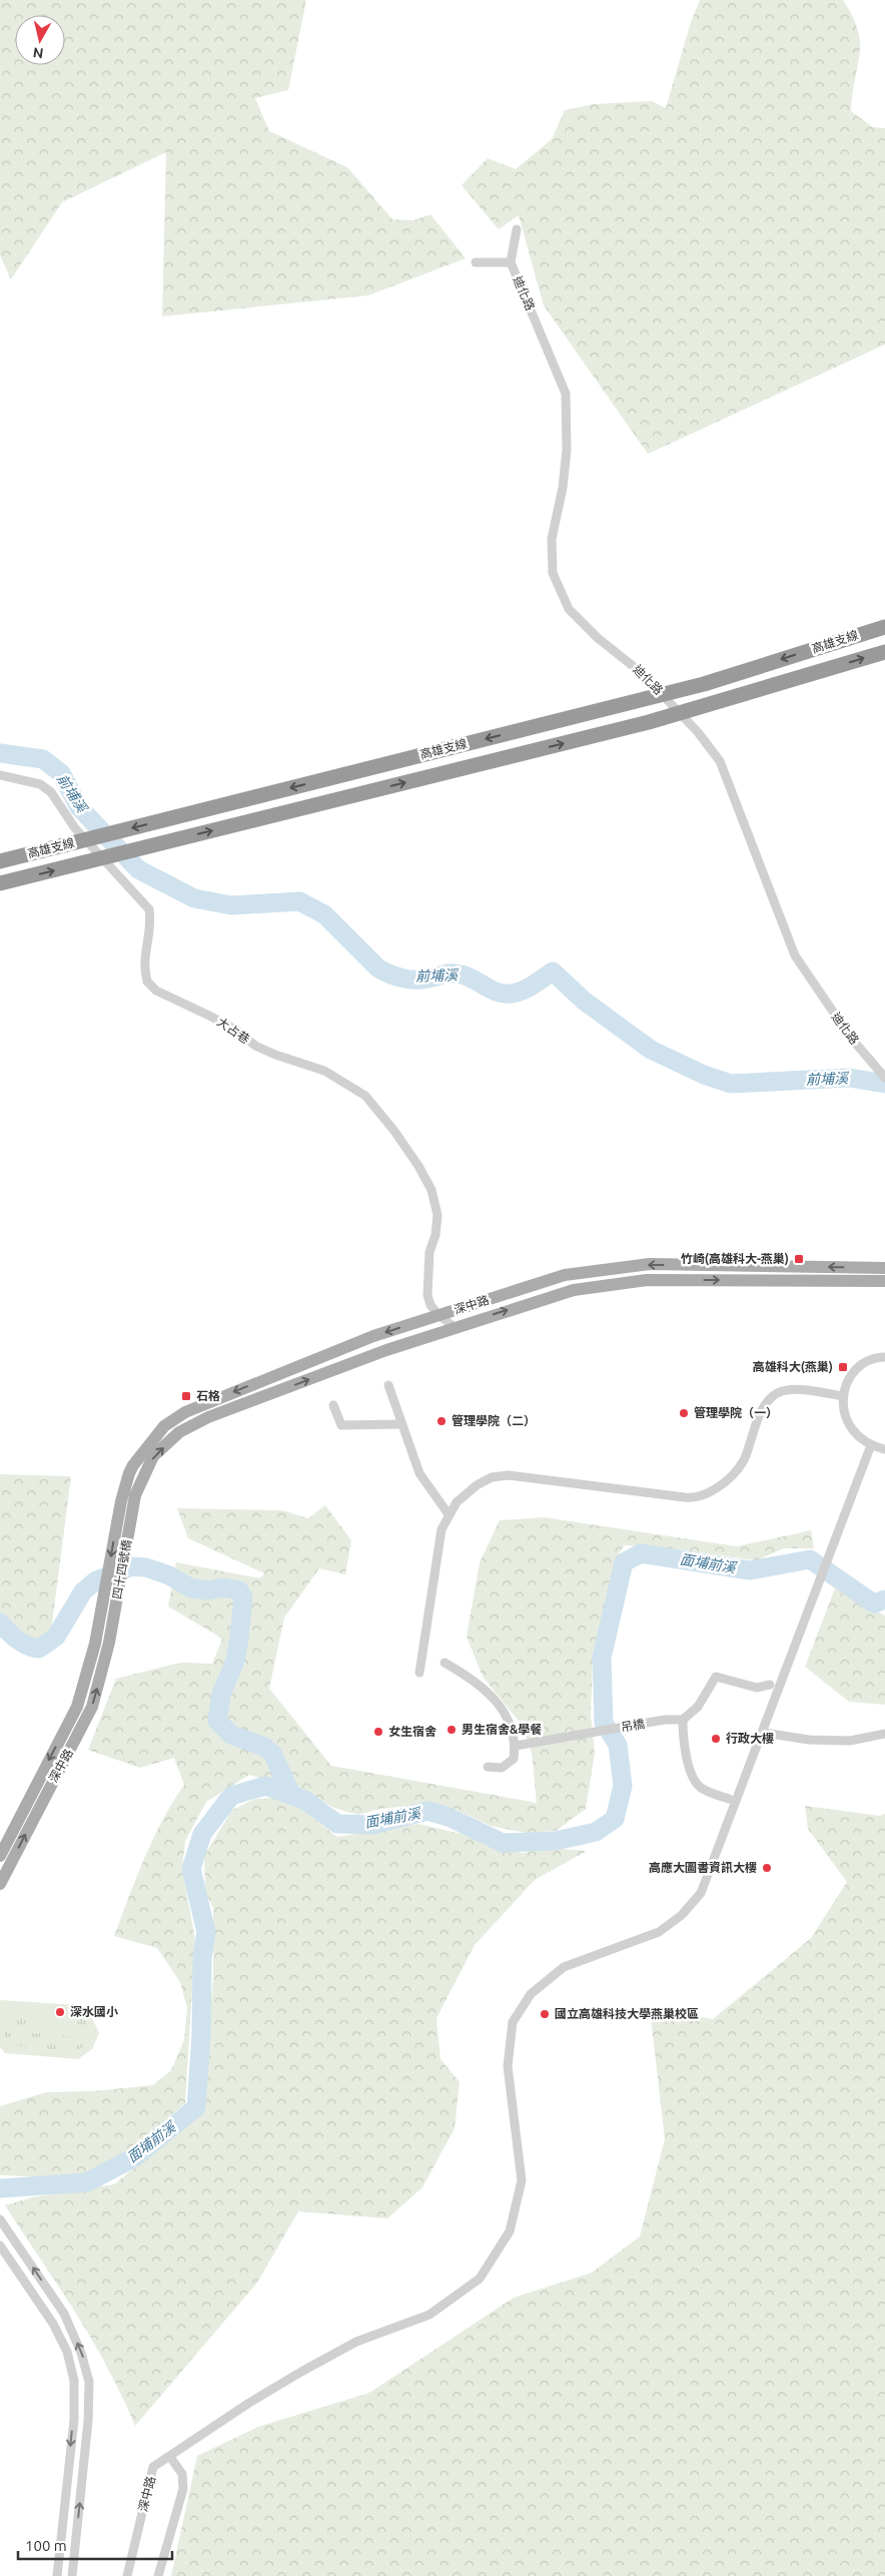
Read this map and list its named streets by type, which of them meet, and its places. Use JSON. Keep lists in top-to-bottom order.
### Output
{
  "streets": {
    "highway": ["高雄支線"],
    "main road": ["深中路", "四十四號橋"],
    "street": ["迪化路", "大占巷", "吊橋"]
  },
  "crossings": [
    ["大占巷", "深中路"],
    ["深中路", "四十四號橋"]
  ],
  "water": ["前埔溪", "面埔前溪"],
  "places": {
    "transit": ["竹崎(高雄科大-燕巢)", "高雄科大(燕巢)", "石格"],
    "other": [
      "管理學院（一）",
      "管理學院（二）",
      "男生宿舍&學餐",
      "女生宿舍",
      "行政大樓",
      "高應大圖書資訊大樓",
      "深水國小",
      "國立高雄科技大學燕巢校區"
    ]
  },
  "scale_bar": "100 m",
  "north": "bottom"
}
